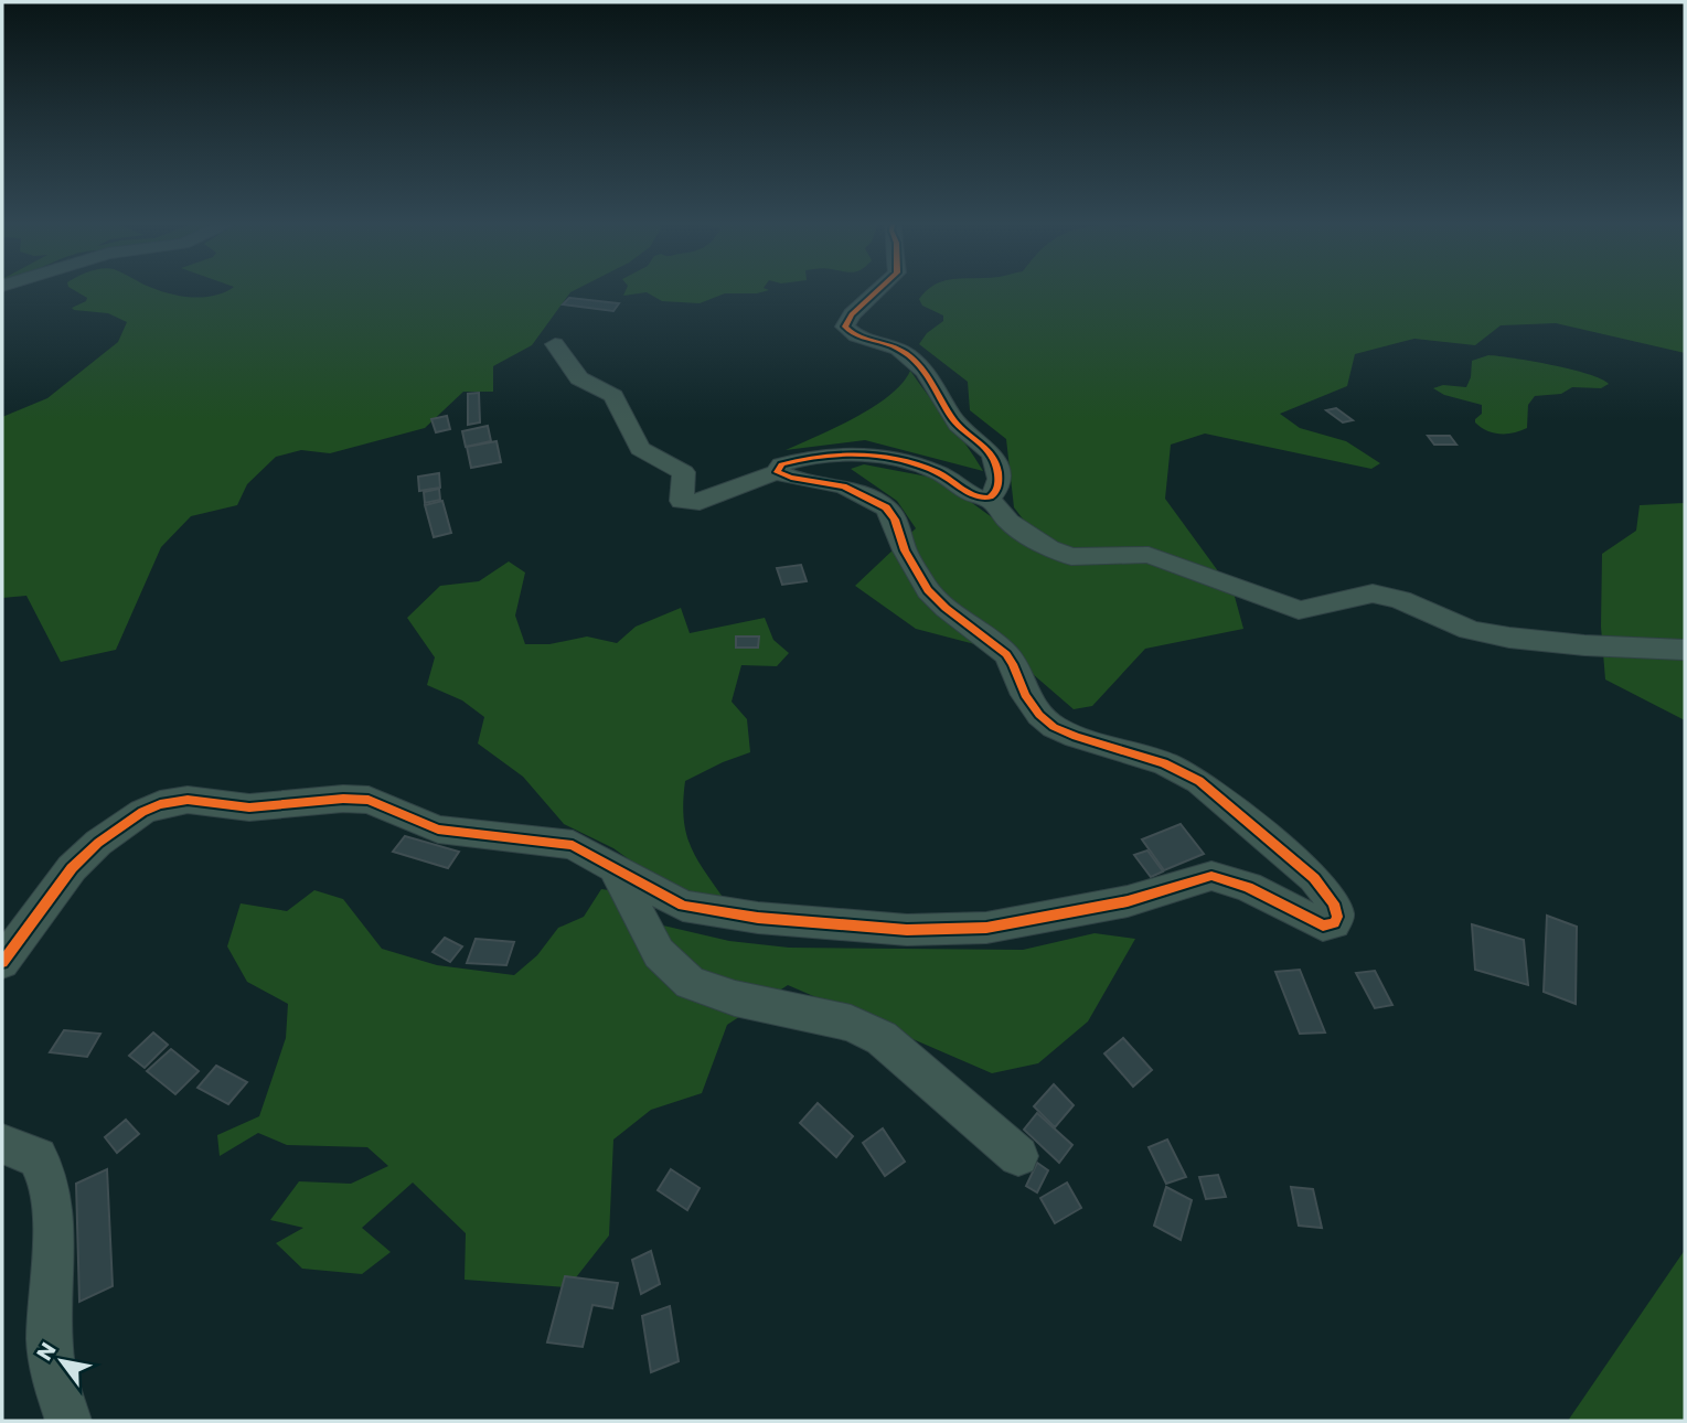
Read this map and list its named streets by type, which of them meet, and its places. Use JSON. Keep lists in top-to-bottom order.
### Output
{
  "north": "top left"
}
